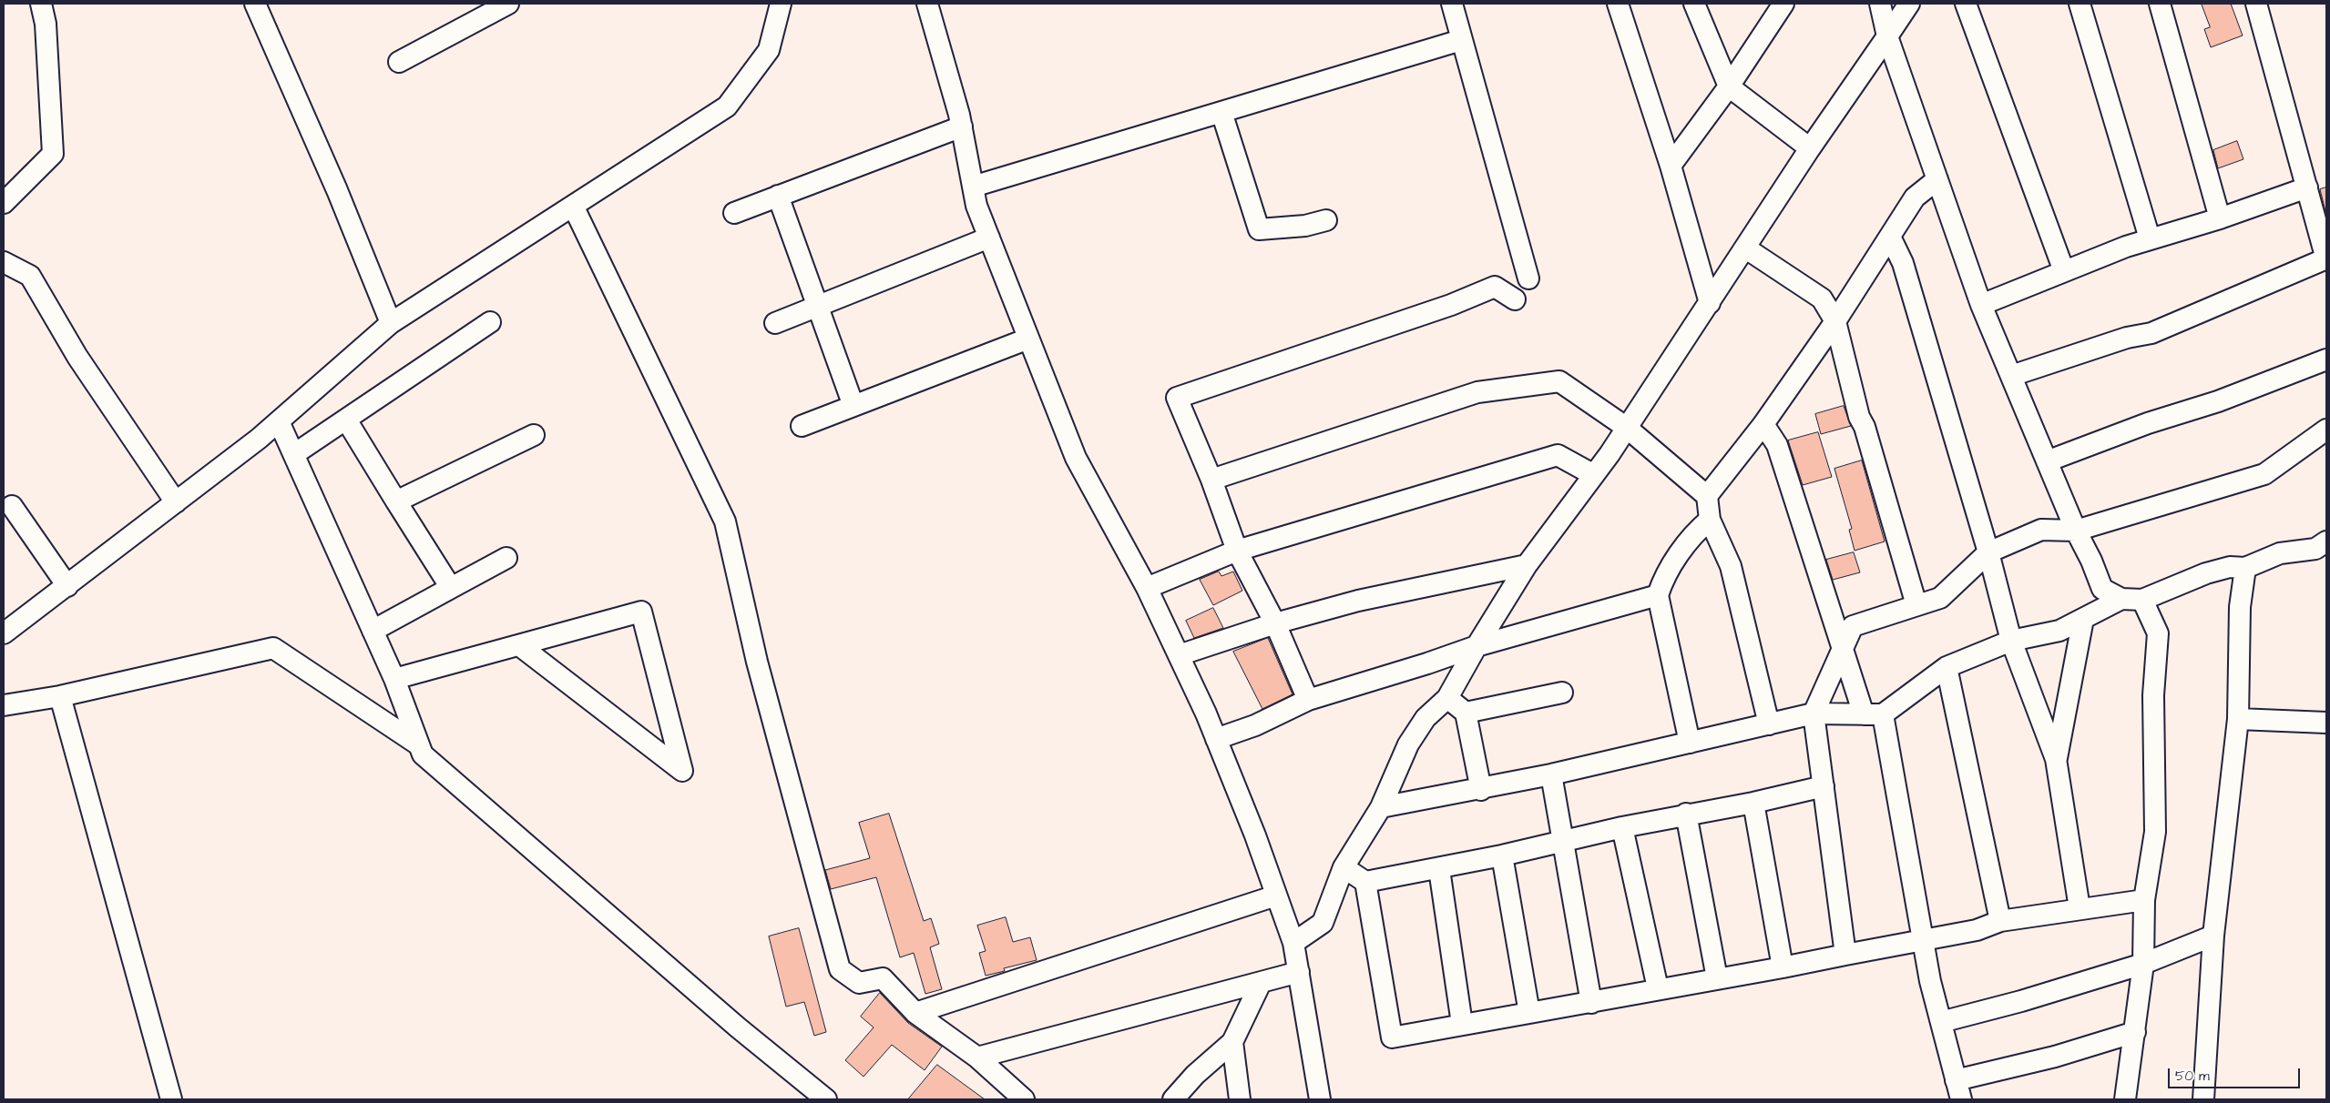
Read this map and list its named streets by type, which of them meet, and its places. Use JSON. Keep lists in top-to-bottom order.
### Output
{
  "scale_bar": "50 m"
}
